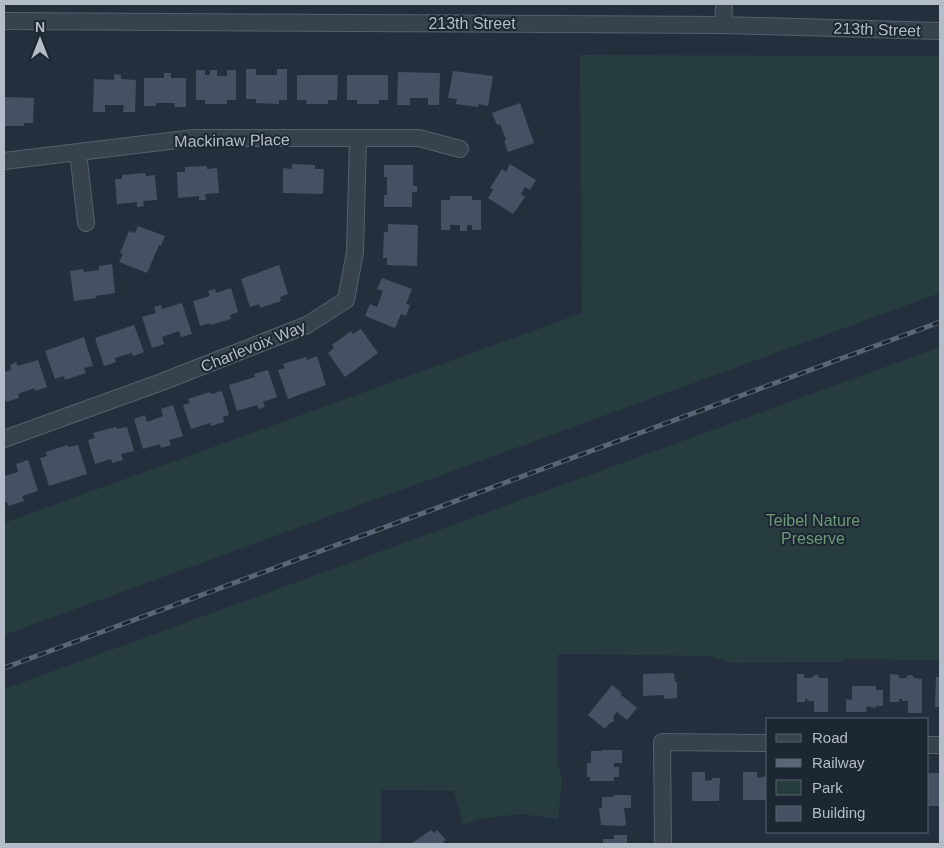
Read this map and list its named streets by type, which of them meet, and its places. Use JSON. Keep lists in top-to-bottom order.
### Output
{
  "streets": {
    "street": ["213th Street", "Mackinaw Place", "Charlevoix Way"]
  },
  "crossings": [
    ["Mackinaw Place", "Charlevoix Way"]
  ],
  "parks": ["Teibel Nature Preserve"],
  "legend": [
    "Road",
    "Railway",
    "Park",
    "Building"
  ],
  "north": "top"
}
